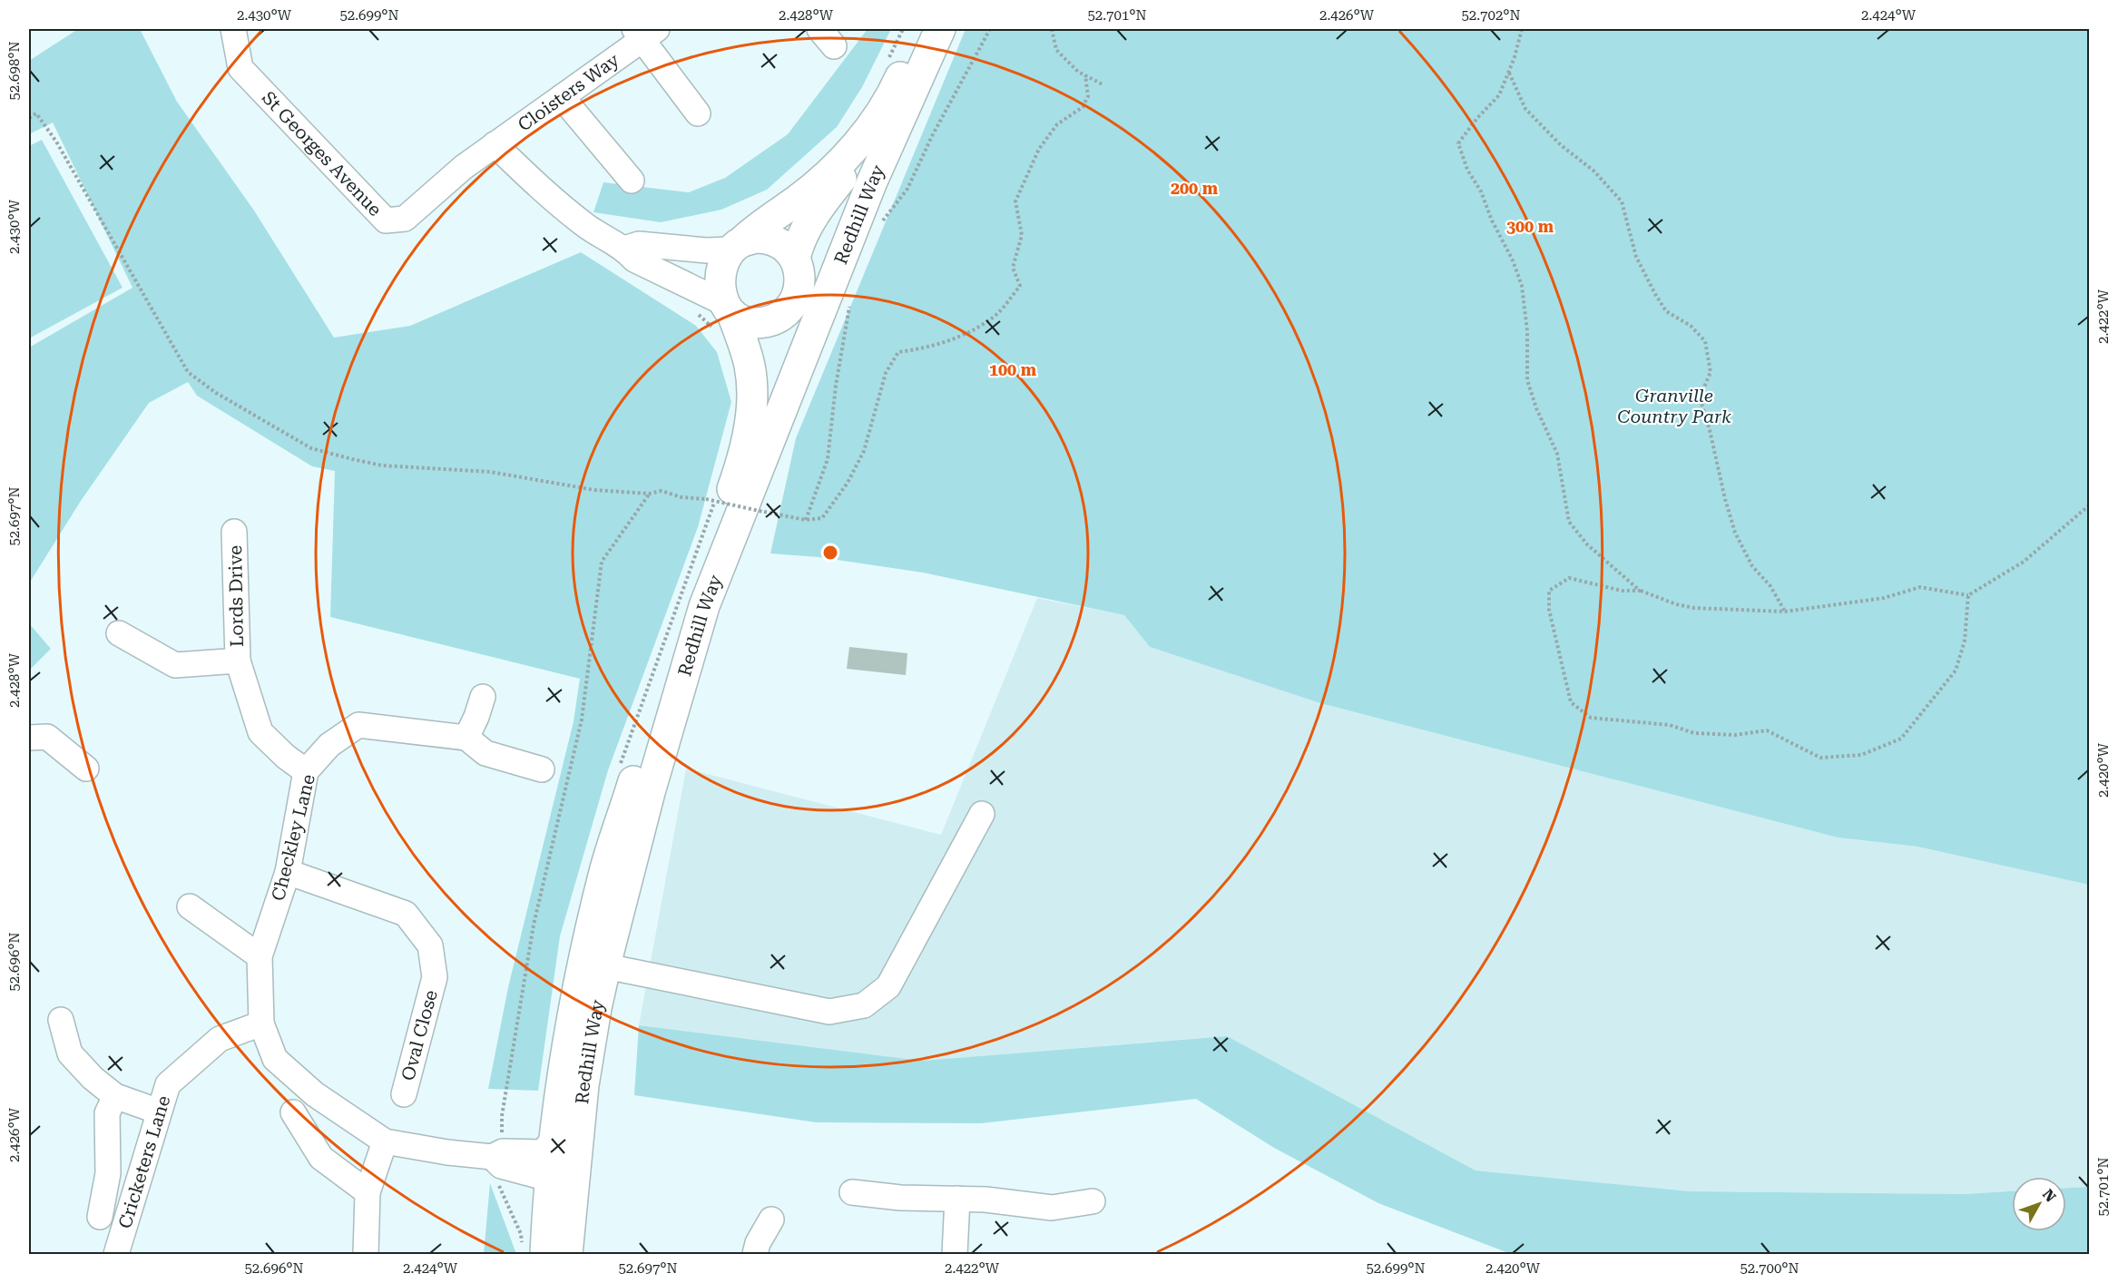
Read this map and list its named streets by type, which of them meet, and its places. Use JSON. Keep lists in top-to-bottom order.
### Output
{
  "streets": {
    "main road": ["Redhill Way"],
    "street": [
      "Cloisters Way",
      "St Georges Avenue",
      "Lords Drive",
      "Checkley Lane",
      "Oval Close",
      "Cricketers Lane"
    ]
  },
  "crossings": [
    ["Cloisters Way", "St Georges Avenue"],
    ["Redhill Way", "Checkley Lane"],
    ["Lords Drive", "Checkley Lane"],
    ["Checkley Lane", "Oval Close"],
    ["Checkley Lane", "Cricketers Lane"]
  ],
  "parks": ["Granville Country Park"],
  "north": "top right",
  "coordinates": [
    "2.430°W",
    "52.699°N",
    "2.428°W",
    "52.701°N",
    "2.426°W",
    "52.702°N",
    "2.424°W",
    "52.698°N",
    "2.422°W",
    "52.697°N",
    "2.420°W",
    "52.696°N",
    "52.700°N"
  ],
  "rings": ["200 m", "300 m", "100 m"]
}
